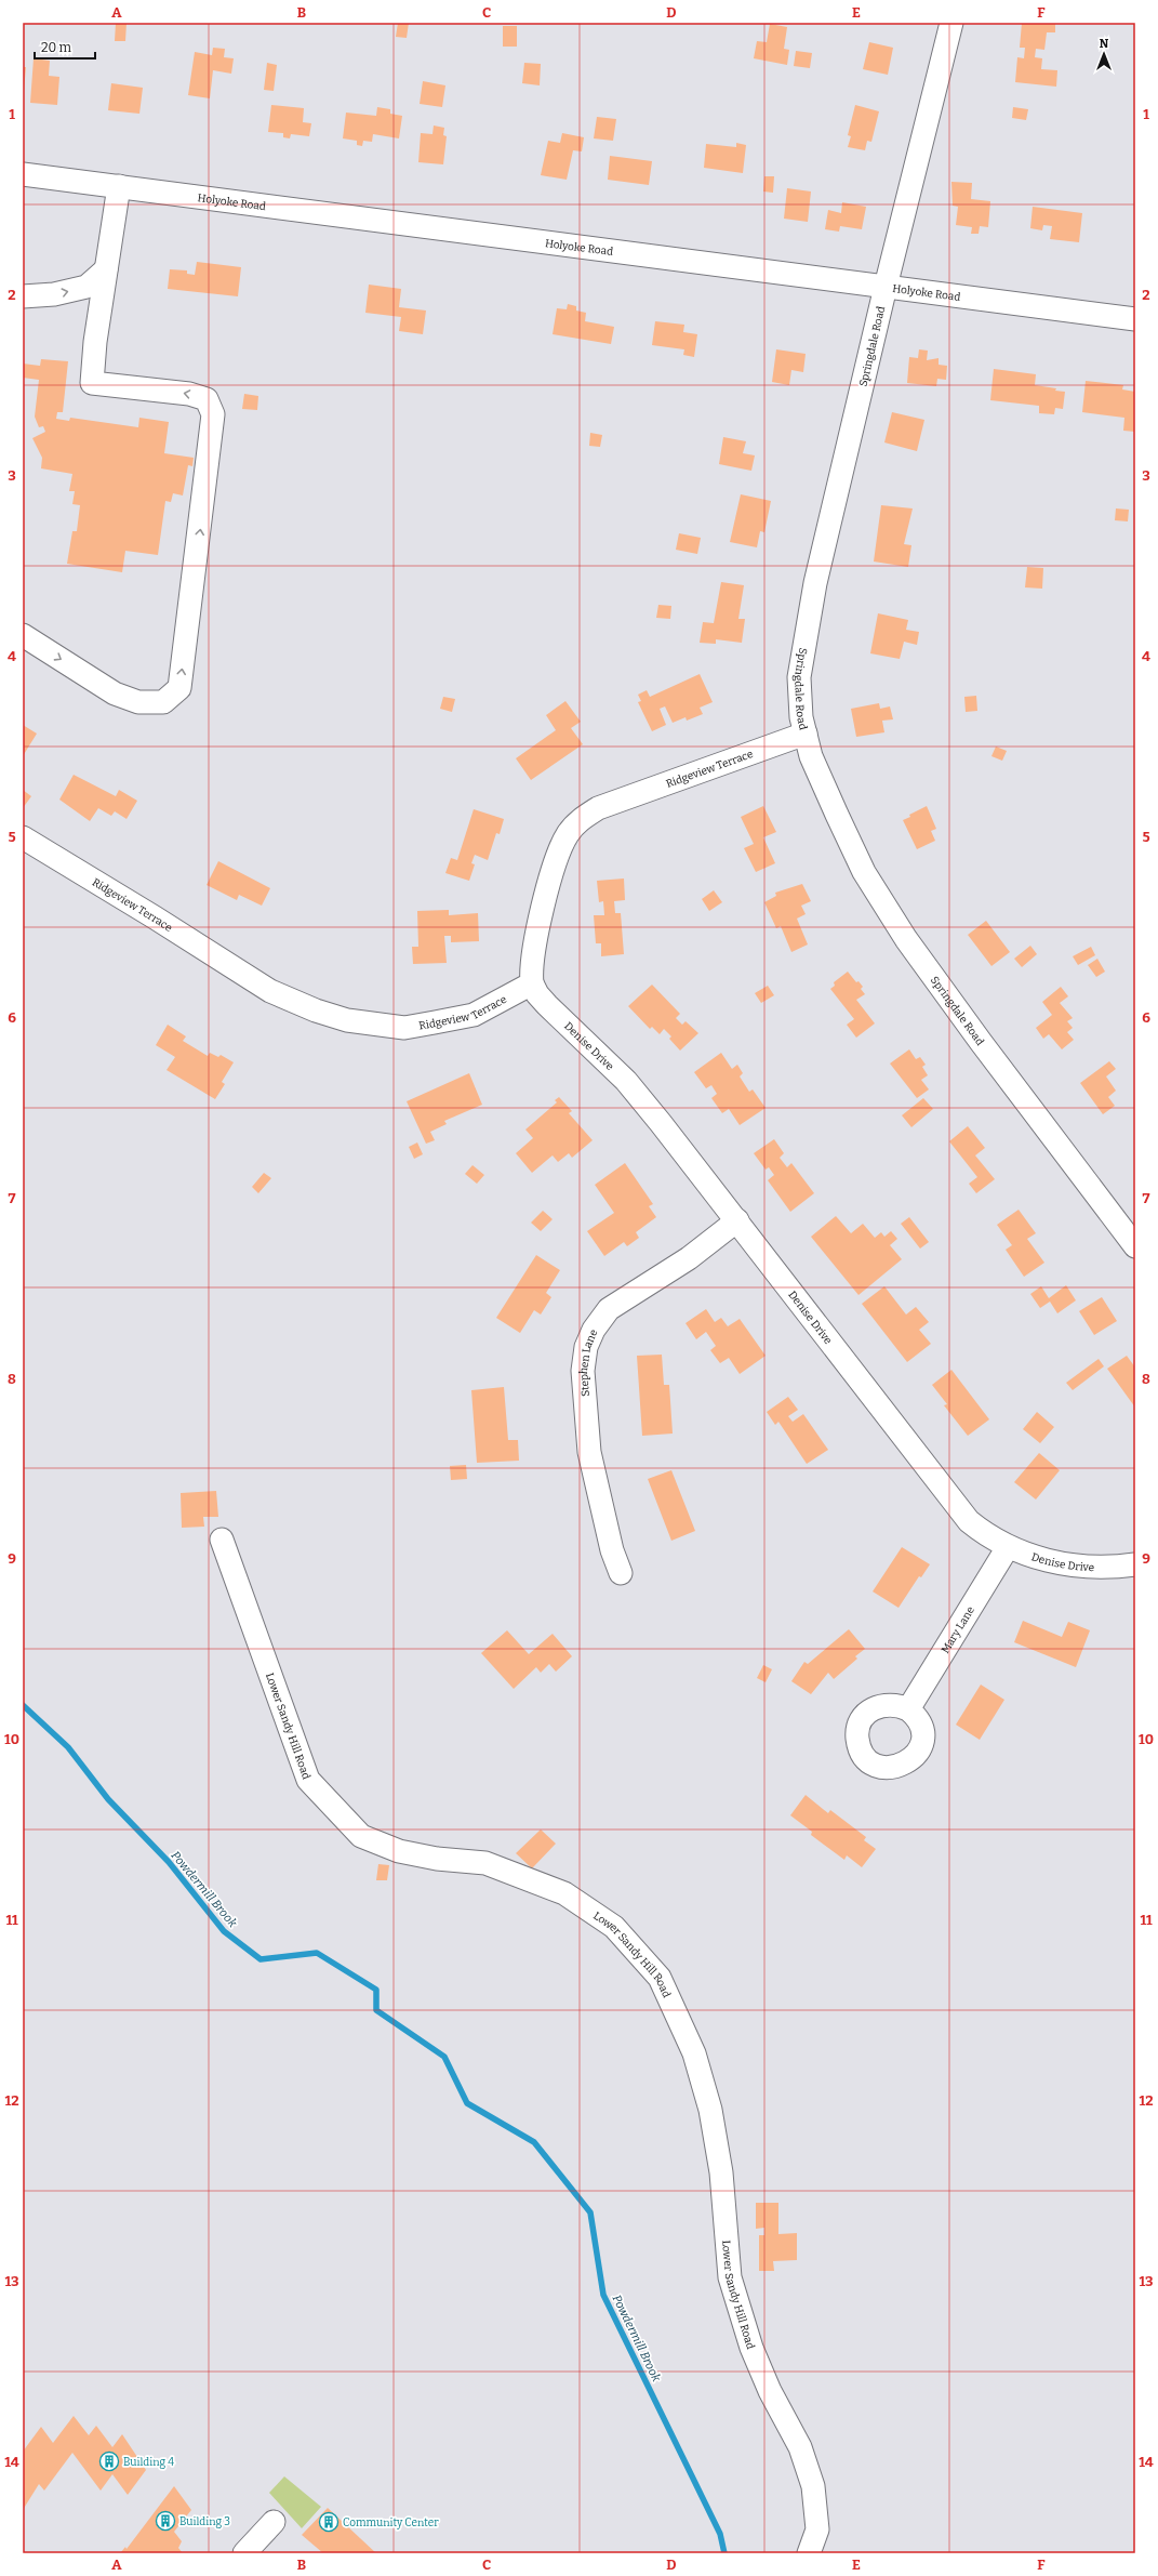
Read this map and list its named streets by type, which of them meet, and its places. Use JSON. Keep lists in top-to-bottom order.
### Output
{
  "streets": {
    "street": [
      "Holyoke Road",
      "Springdale Road",
      "Ridgeview Terrace",
      "Denise Drive",
      "Stephen Lane",
      "Mary Lane",
      "Lower Sandy Hill Road"
    ]
  },
  "crossings": [
    ["Holyoke Road", "Springdale Road"],
    ["Springdale Road", "Ridgeview Terrace"],
    ["Ridgeview Terrace", "Denise Drive"],
    ["Denise Drive", "Stephen Lane"],
    ["Denise Drive", "Mary Lane"]
  ],
  "water": ["Powdermill Brook"],
  "places": {
    "building": ["Building 4", "Building 3", "Community Center"]
  },
  "scale_bar": "20 m",
  "north": "top",
  "grid": {
    "columns": [
      "A",
      "B",
      "C",
      "D",
      "E",
      "F"
    ],
    "rows": [
      "1",
      "2",
      "3",
      "4",
      "5",
      "6",
      "7",
      "8",
      "9",
      "10",
      "11",
      "12",
      "13",
      "14"
    ]
  }
}
